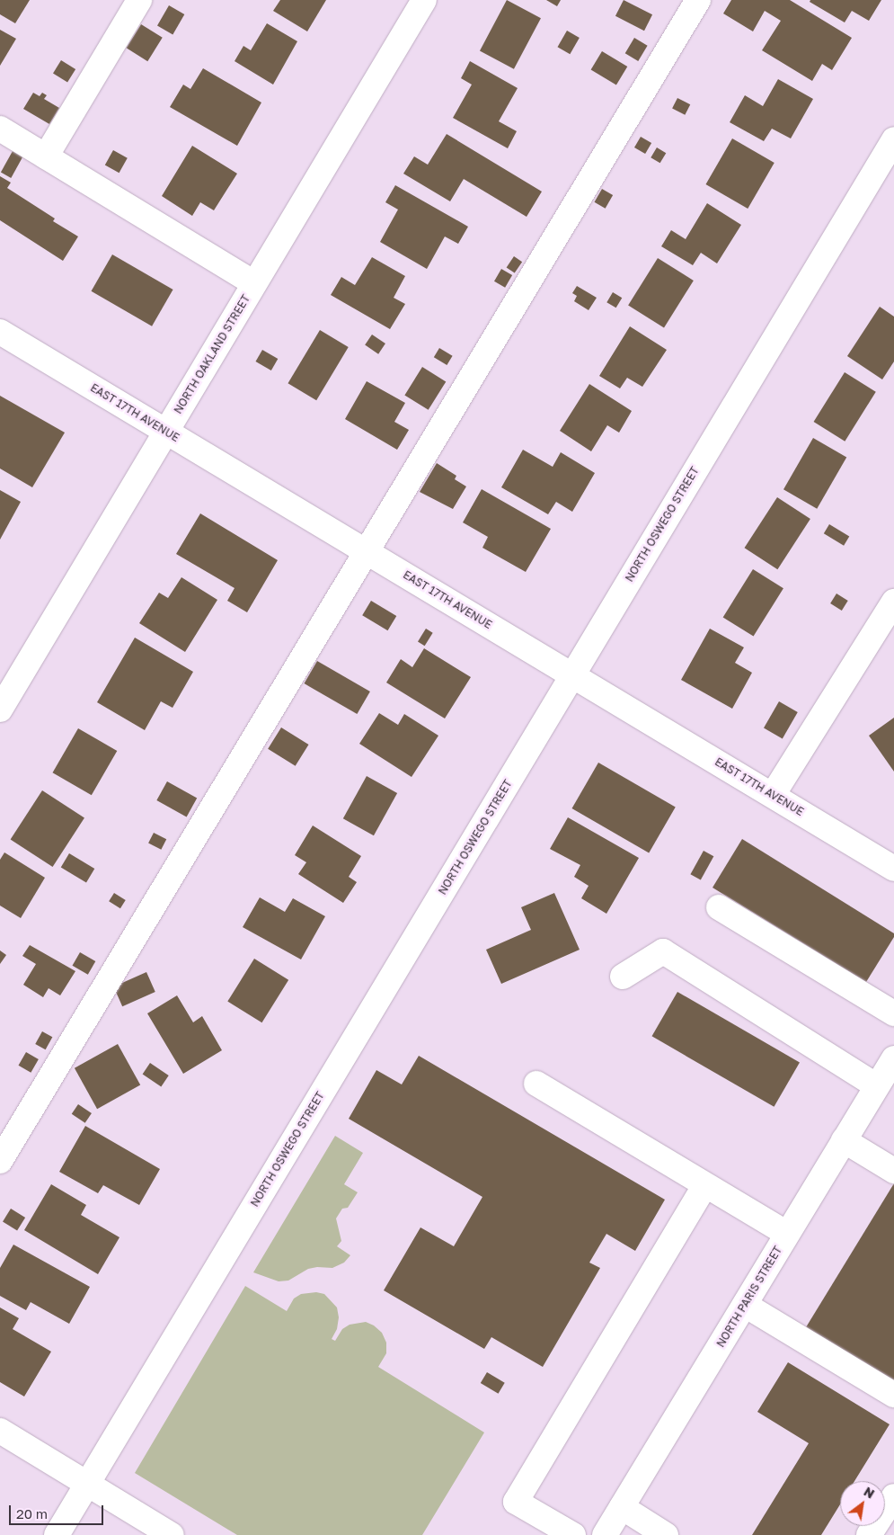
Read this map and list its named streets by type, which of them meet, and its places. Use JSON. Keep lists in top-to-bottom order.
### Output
{
  "streets": {
    "street": [
      "NORTH OAKLAND STREET",
      "EAST 17TH AVENUE",
      "NORTH OSWEGO STREET",
      "NORTH PARIS STREET"
    ]
  },
  "crossings": [
    ["NORTH OAKLAND STREET", "EAST 17TH AVENUE"],
    ["EAST 17TH AVENUE", "NORTH OSWEGO STREET"]
  ],
  "scale_bar": "20 m",
  "north": "top right"
}
